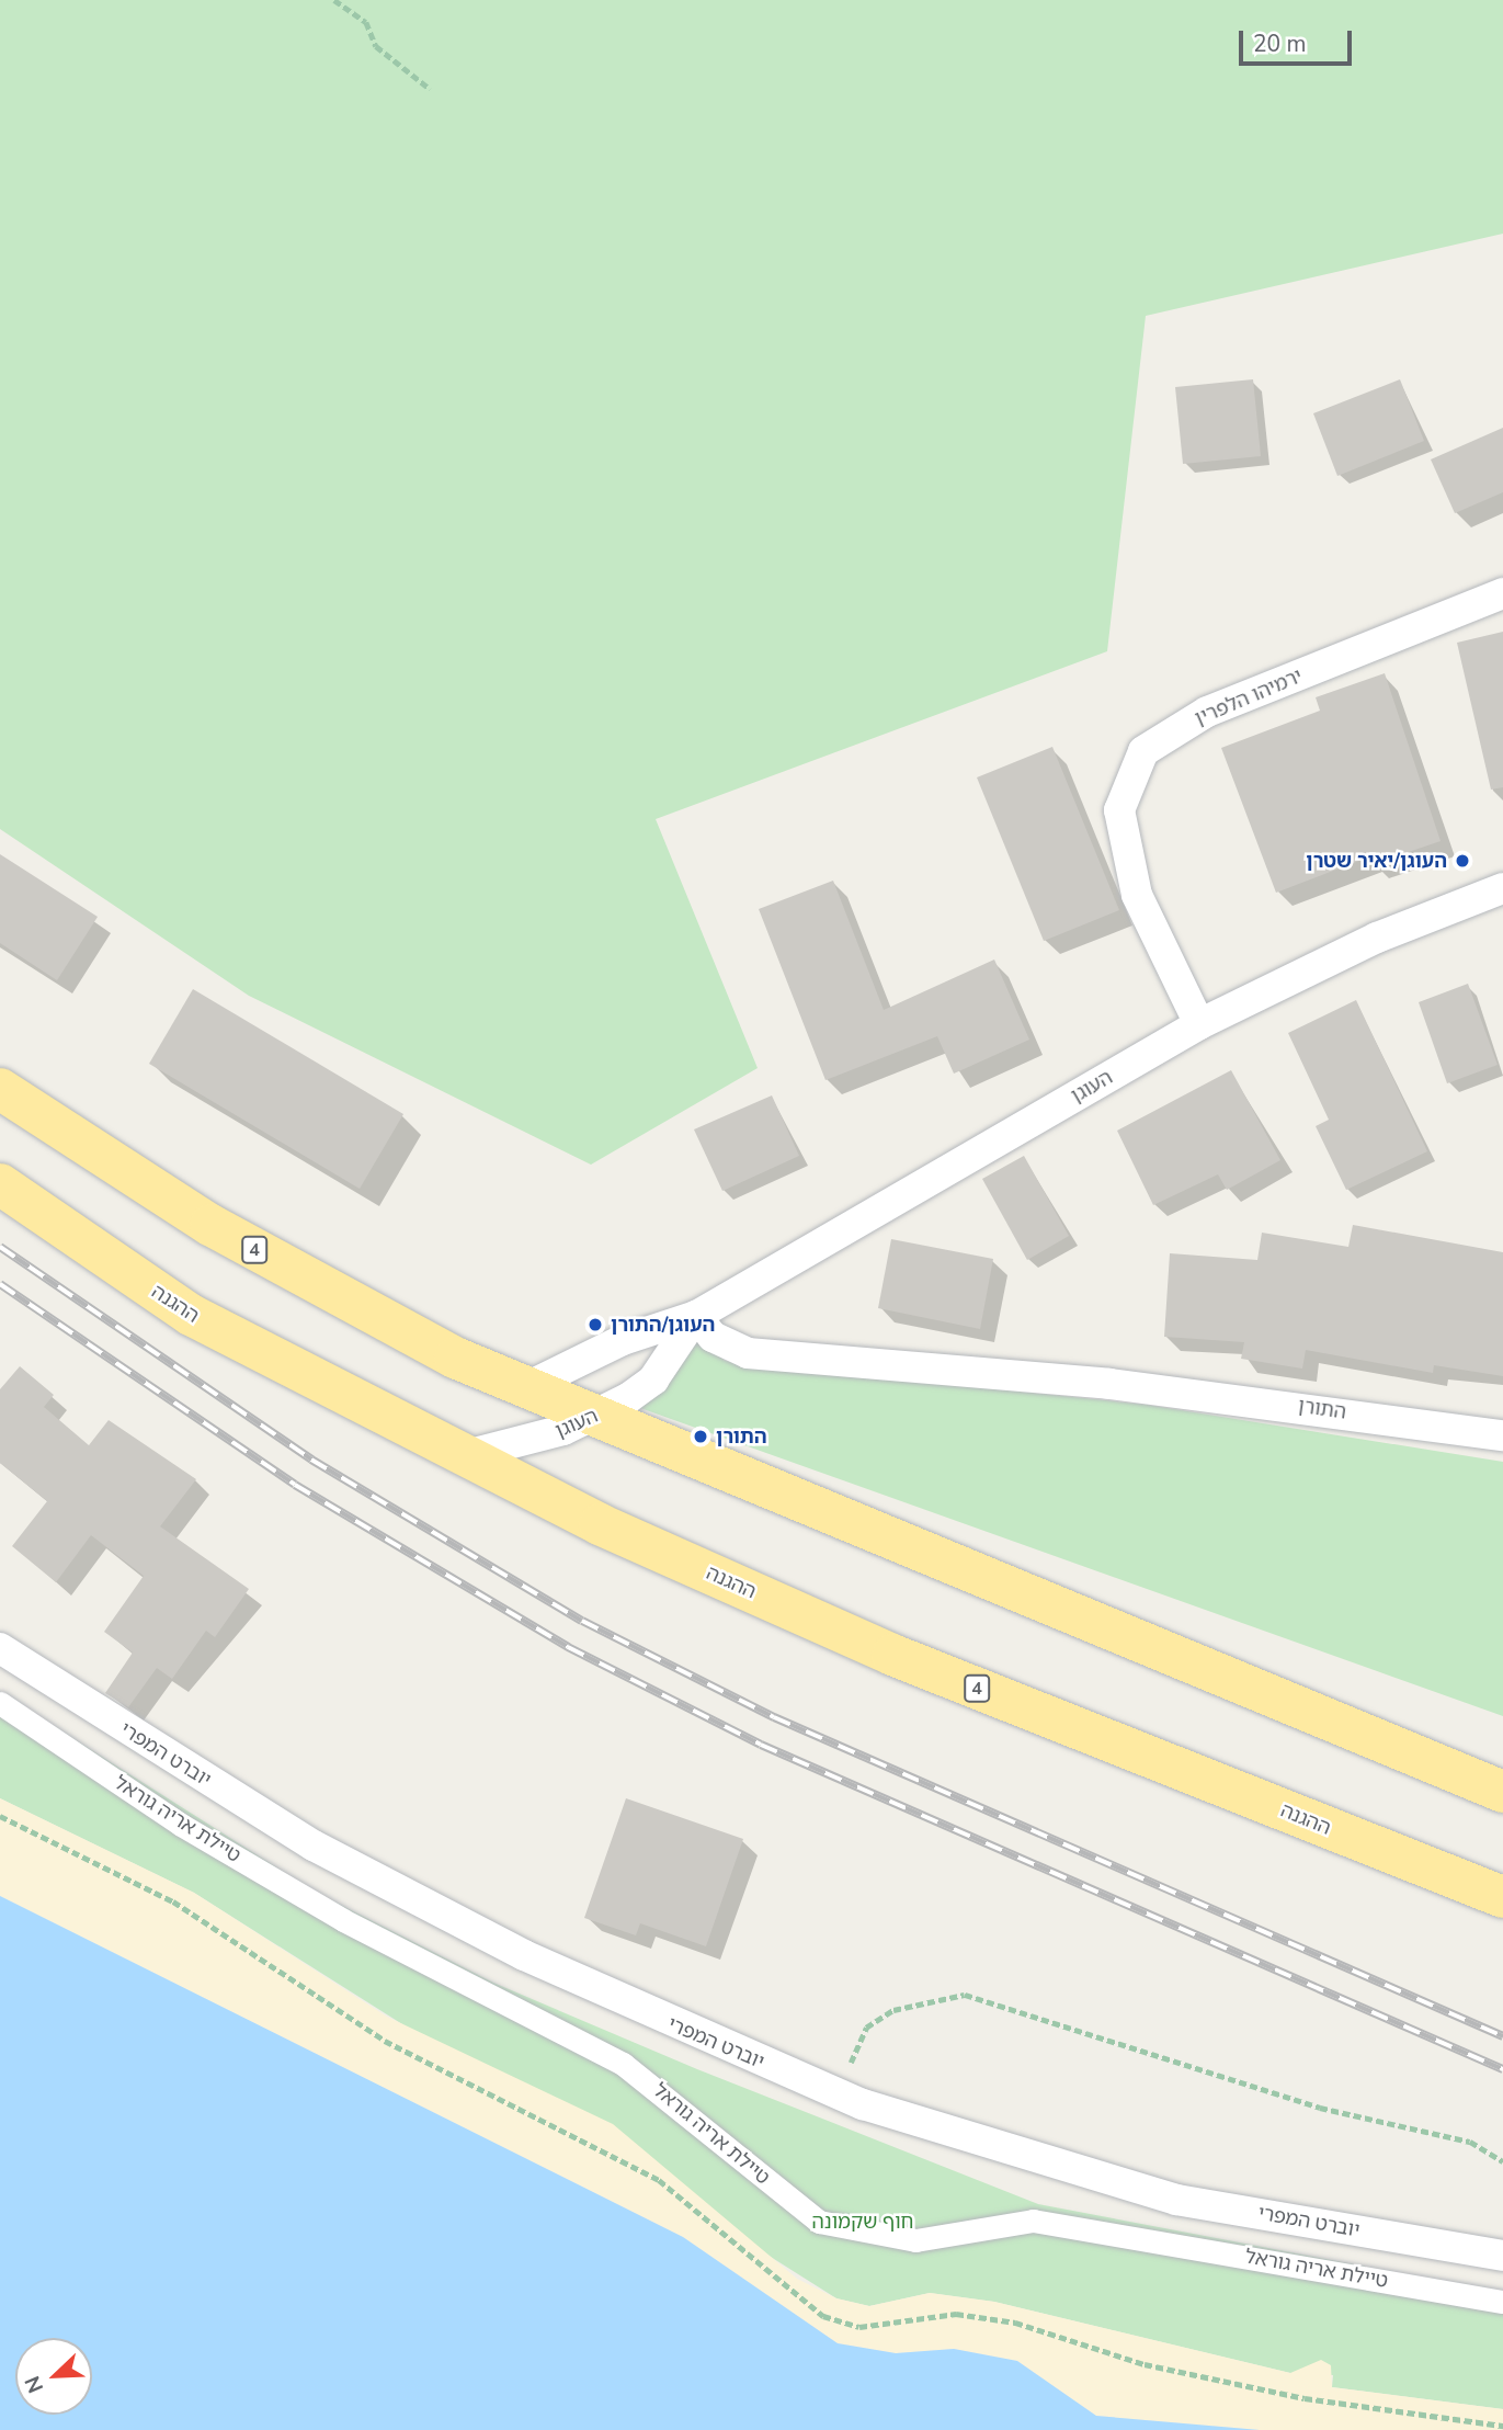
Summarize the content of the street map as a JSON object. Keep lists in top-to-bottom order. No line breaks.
{"streets":{"highway":["4","ההגנה"],"street":["ירמיהו הלפרין","העוגן","התורן","יוברט המפרי","טיילת אריה גוראל"]},"crossings":[["ירמיהו הלפרין","העוגן"],["העוגן","4"],["העוגן","ההגנה"],["העוגן","התורן"]],"parks":["חוף שקמונה"],"places":["העוגן/יאיר שטרן","העוגן/התורן","התורן"],"scale_bar":"20 m","north":"bottom left"}
